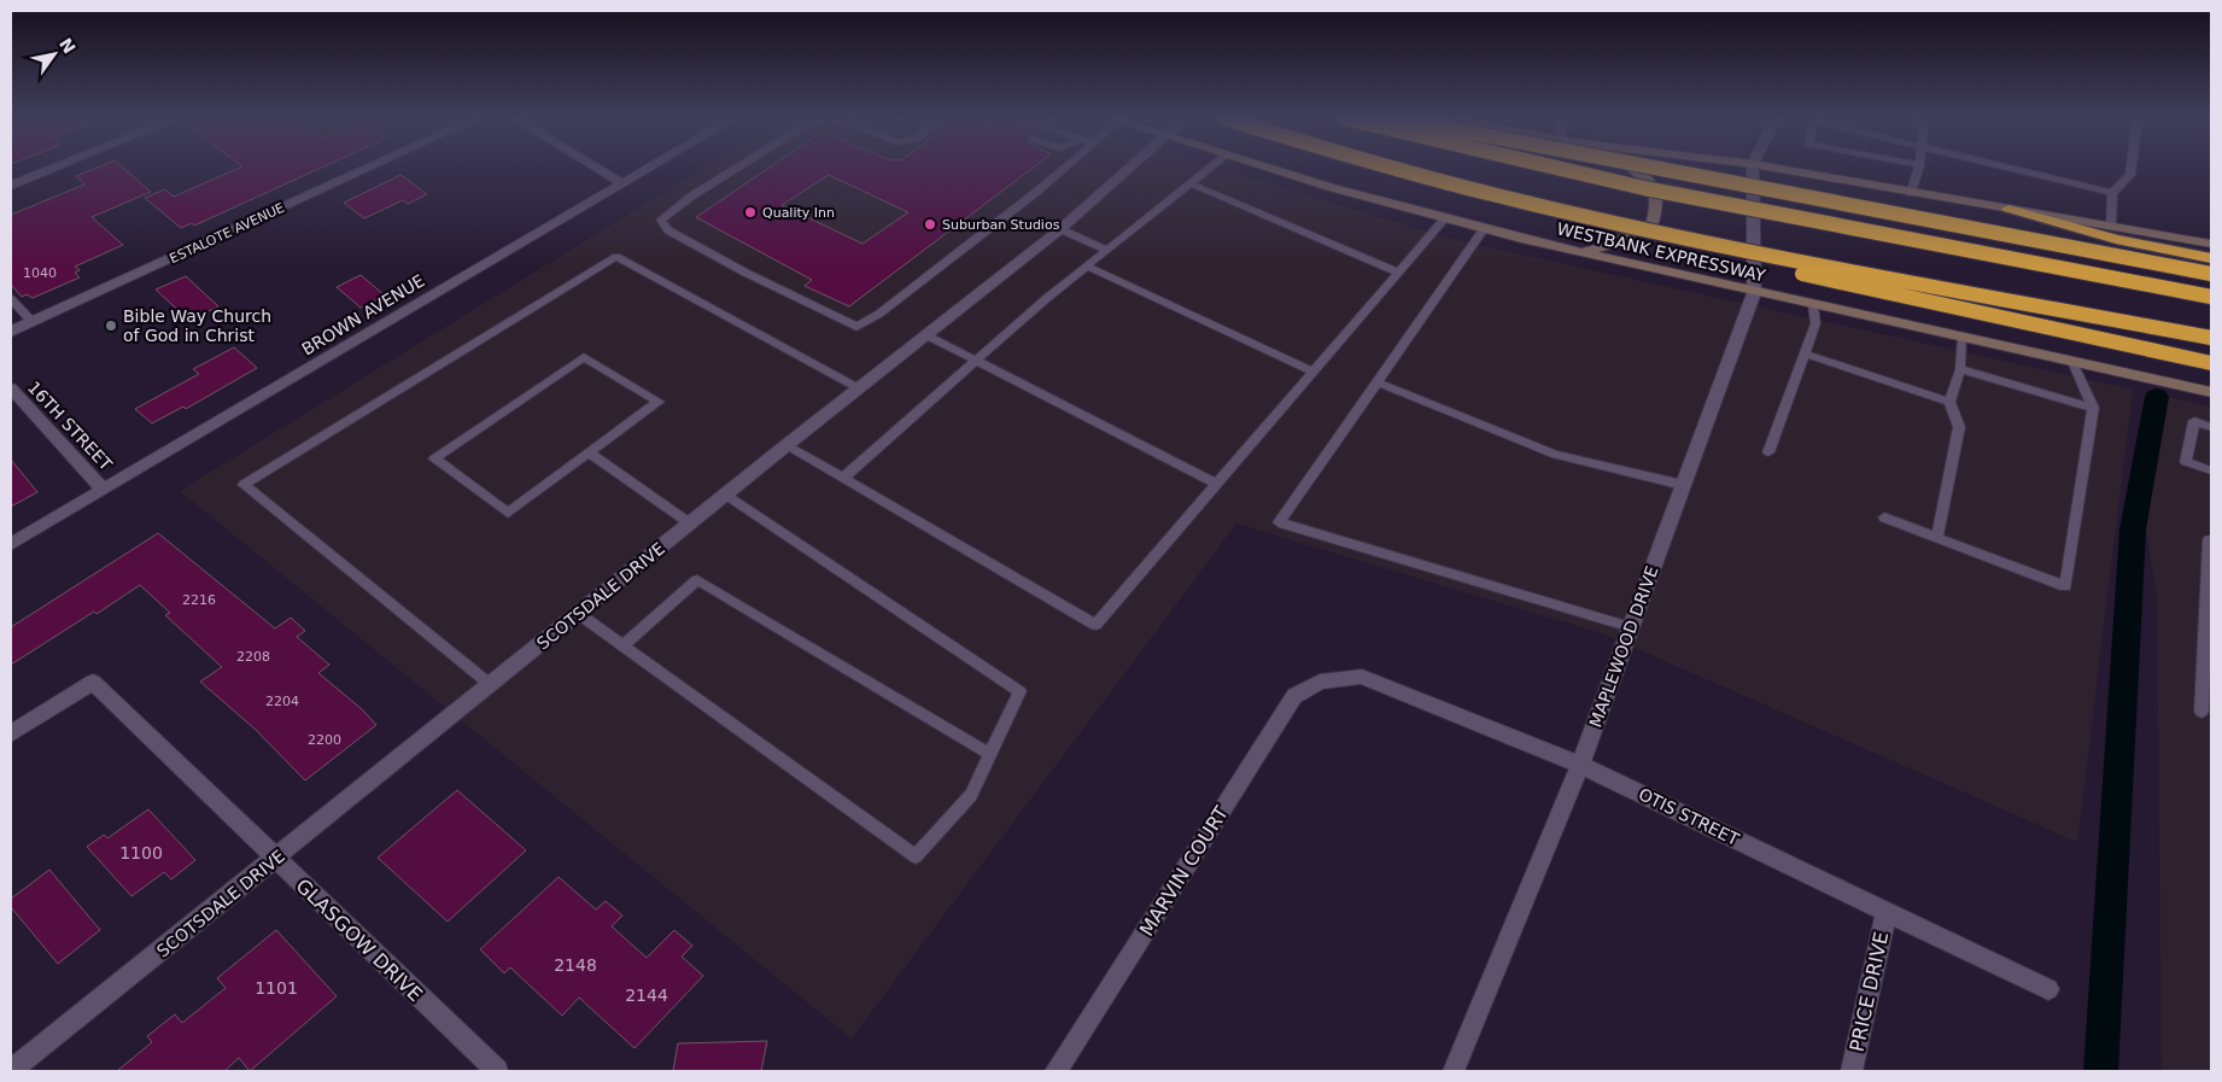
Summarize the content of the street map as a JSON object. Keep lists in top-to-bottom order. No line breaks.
{"streets":{"highway":["WESTBANK EXPRESSWAY"],"street":["ESTALOTE AVENUE","BROWN AVENUE","16TH STREET","SCOTSDALE DRIVE","MAPLEWOOD DRIVE","OTIS STREET","MARVIN COURT","GLASGOW DRIVE","PRICE DRIVE"]},"crossings":[["WESTBANK EXPRESSWAY","MAPLEWOOD DRIVE"],["BROWN AVENUE","16TH STREET"],["SCOTSDALE DRIVE","GLASGOW DRIVE"],["MAPLEWOOD DRIVE","OTIS STREET"],["OTIS STREET","MARVIN COURT"],["OTIS STREET","PRICE DRIVE"]],"places":["Quality Inn","Suburban Studios","Bible Way Church of God in Christ"],"house_numbers":["1040","2216","2208","2204","2200","1100","2148","1101","2144"],"north":"top right"}
